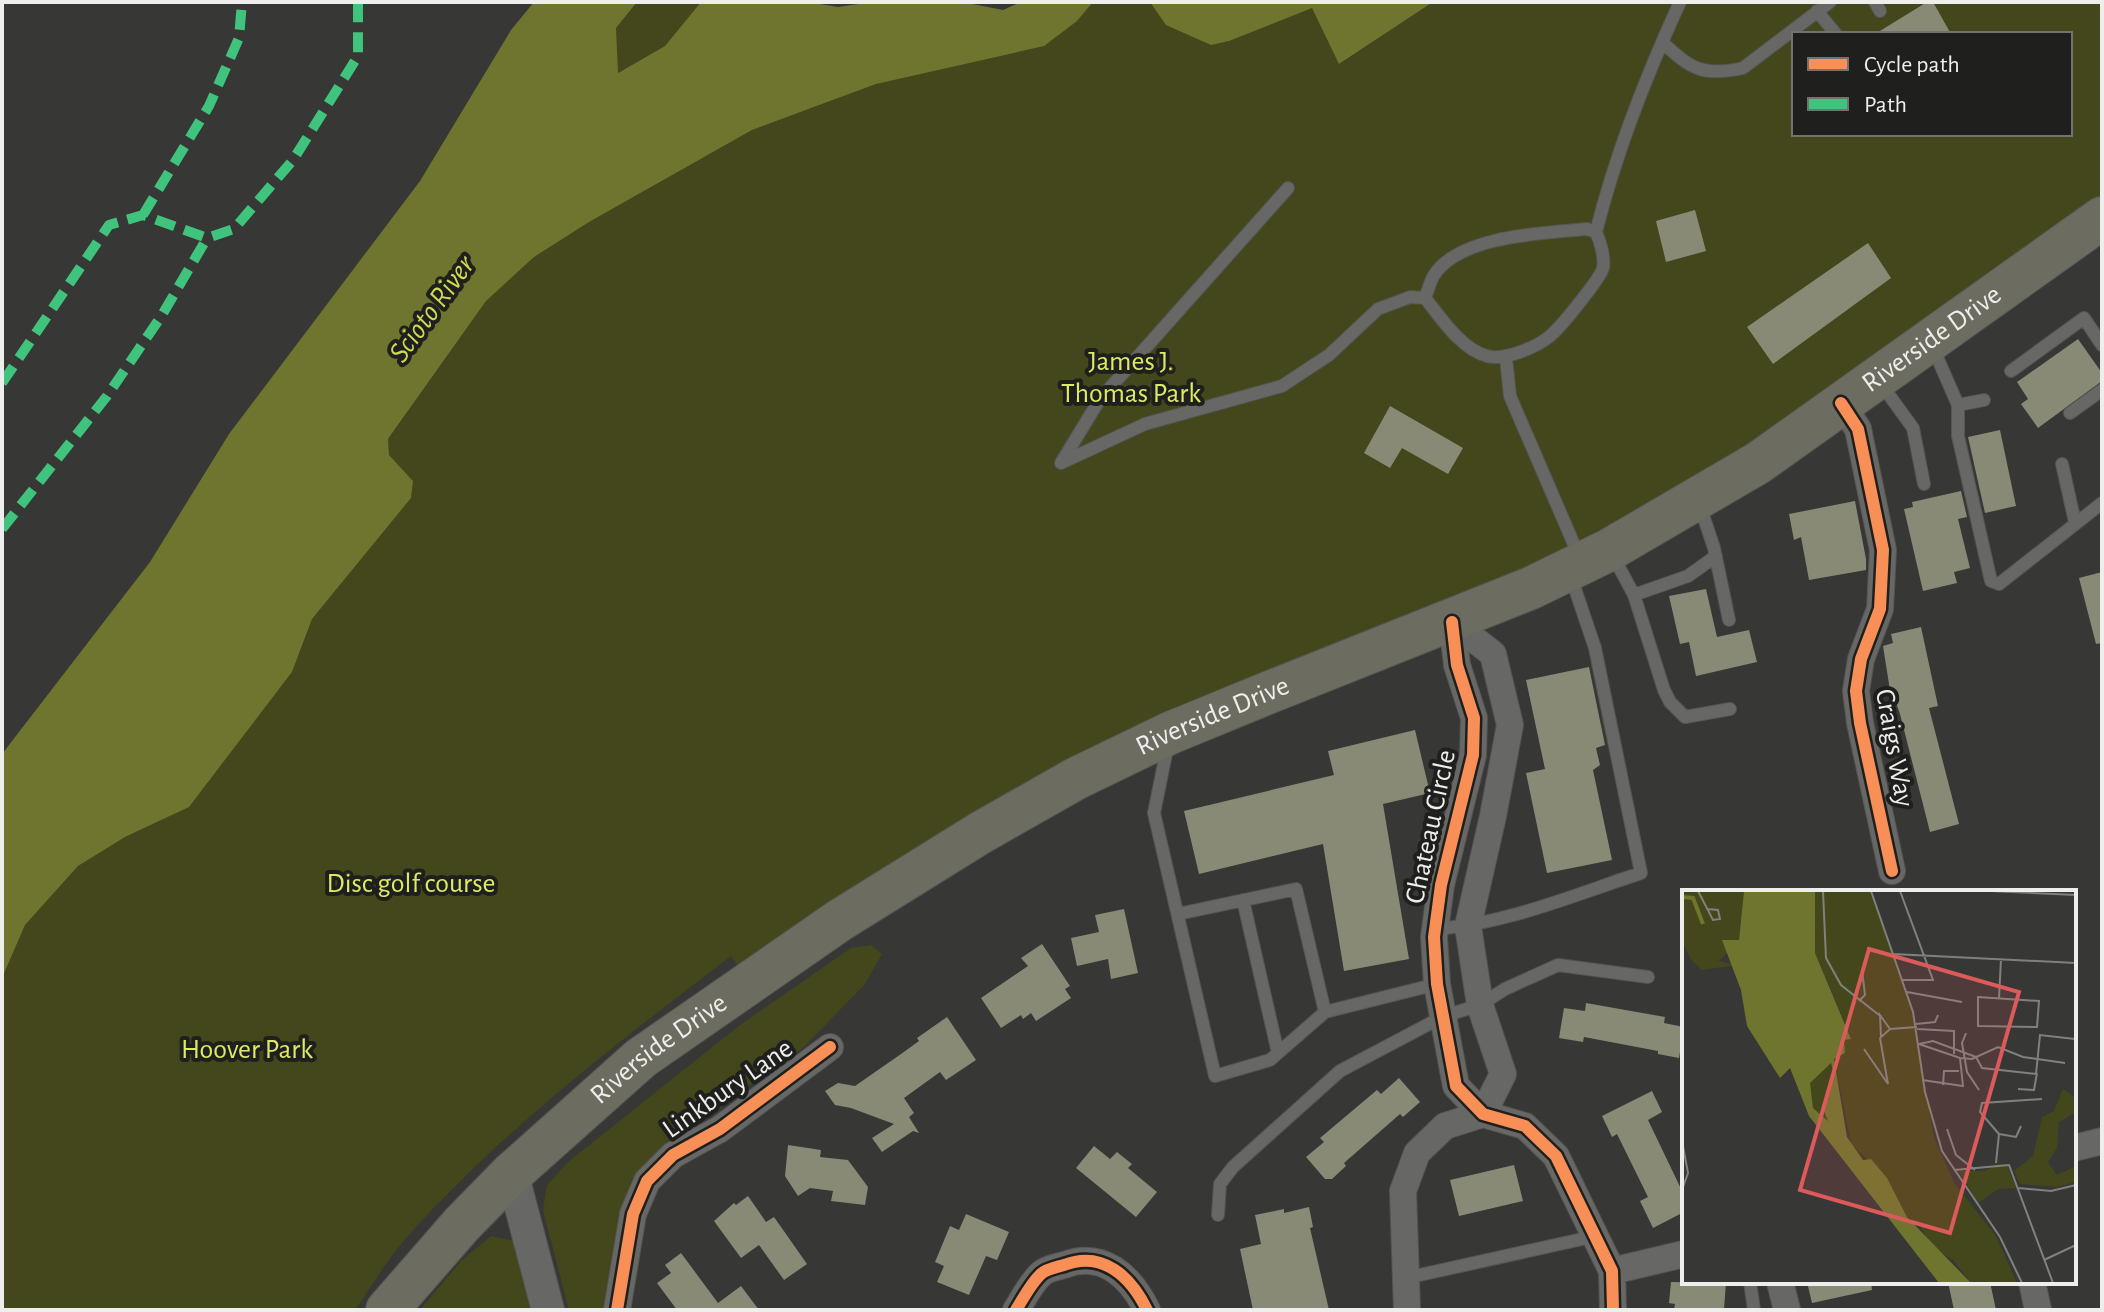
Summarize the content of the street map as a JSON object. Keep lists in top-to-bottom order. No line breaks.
{"streets":{"main road":["Riverside Drive"],"street":["Craigs Way","Chateau Circle","Linkbury Lane"]},"crossings":[["Riverside Drive","Craigs Way"],["Riverside Drive","Chateau Circle"]],"water":["Scioto River"],"parks":["James J. Thomas Park","Disc golf course","Hoover Park"],"legend":["Cycle path","Path"]}
